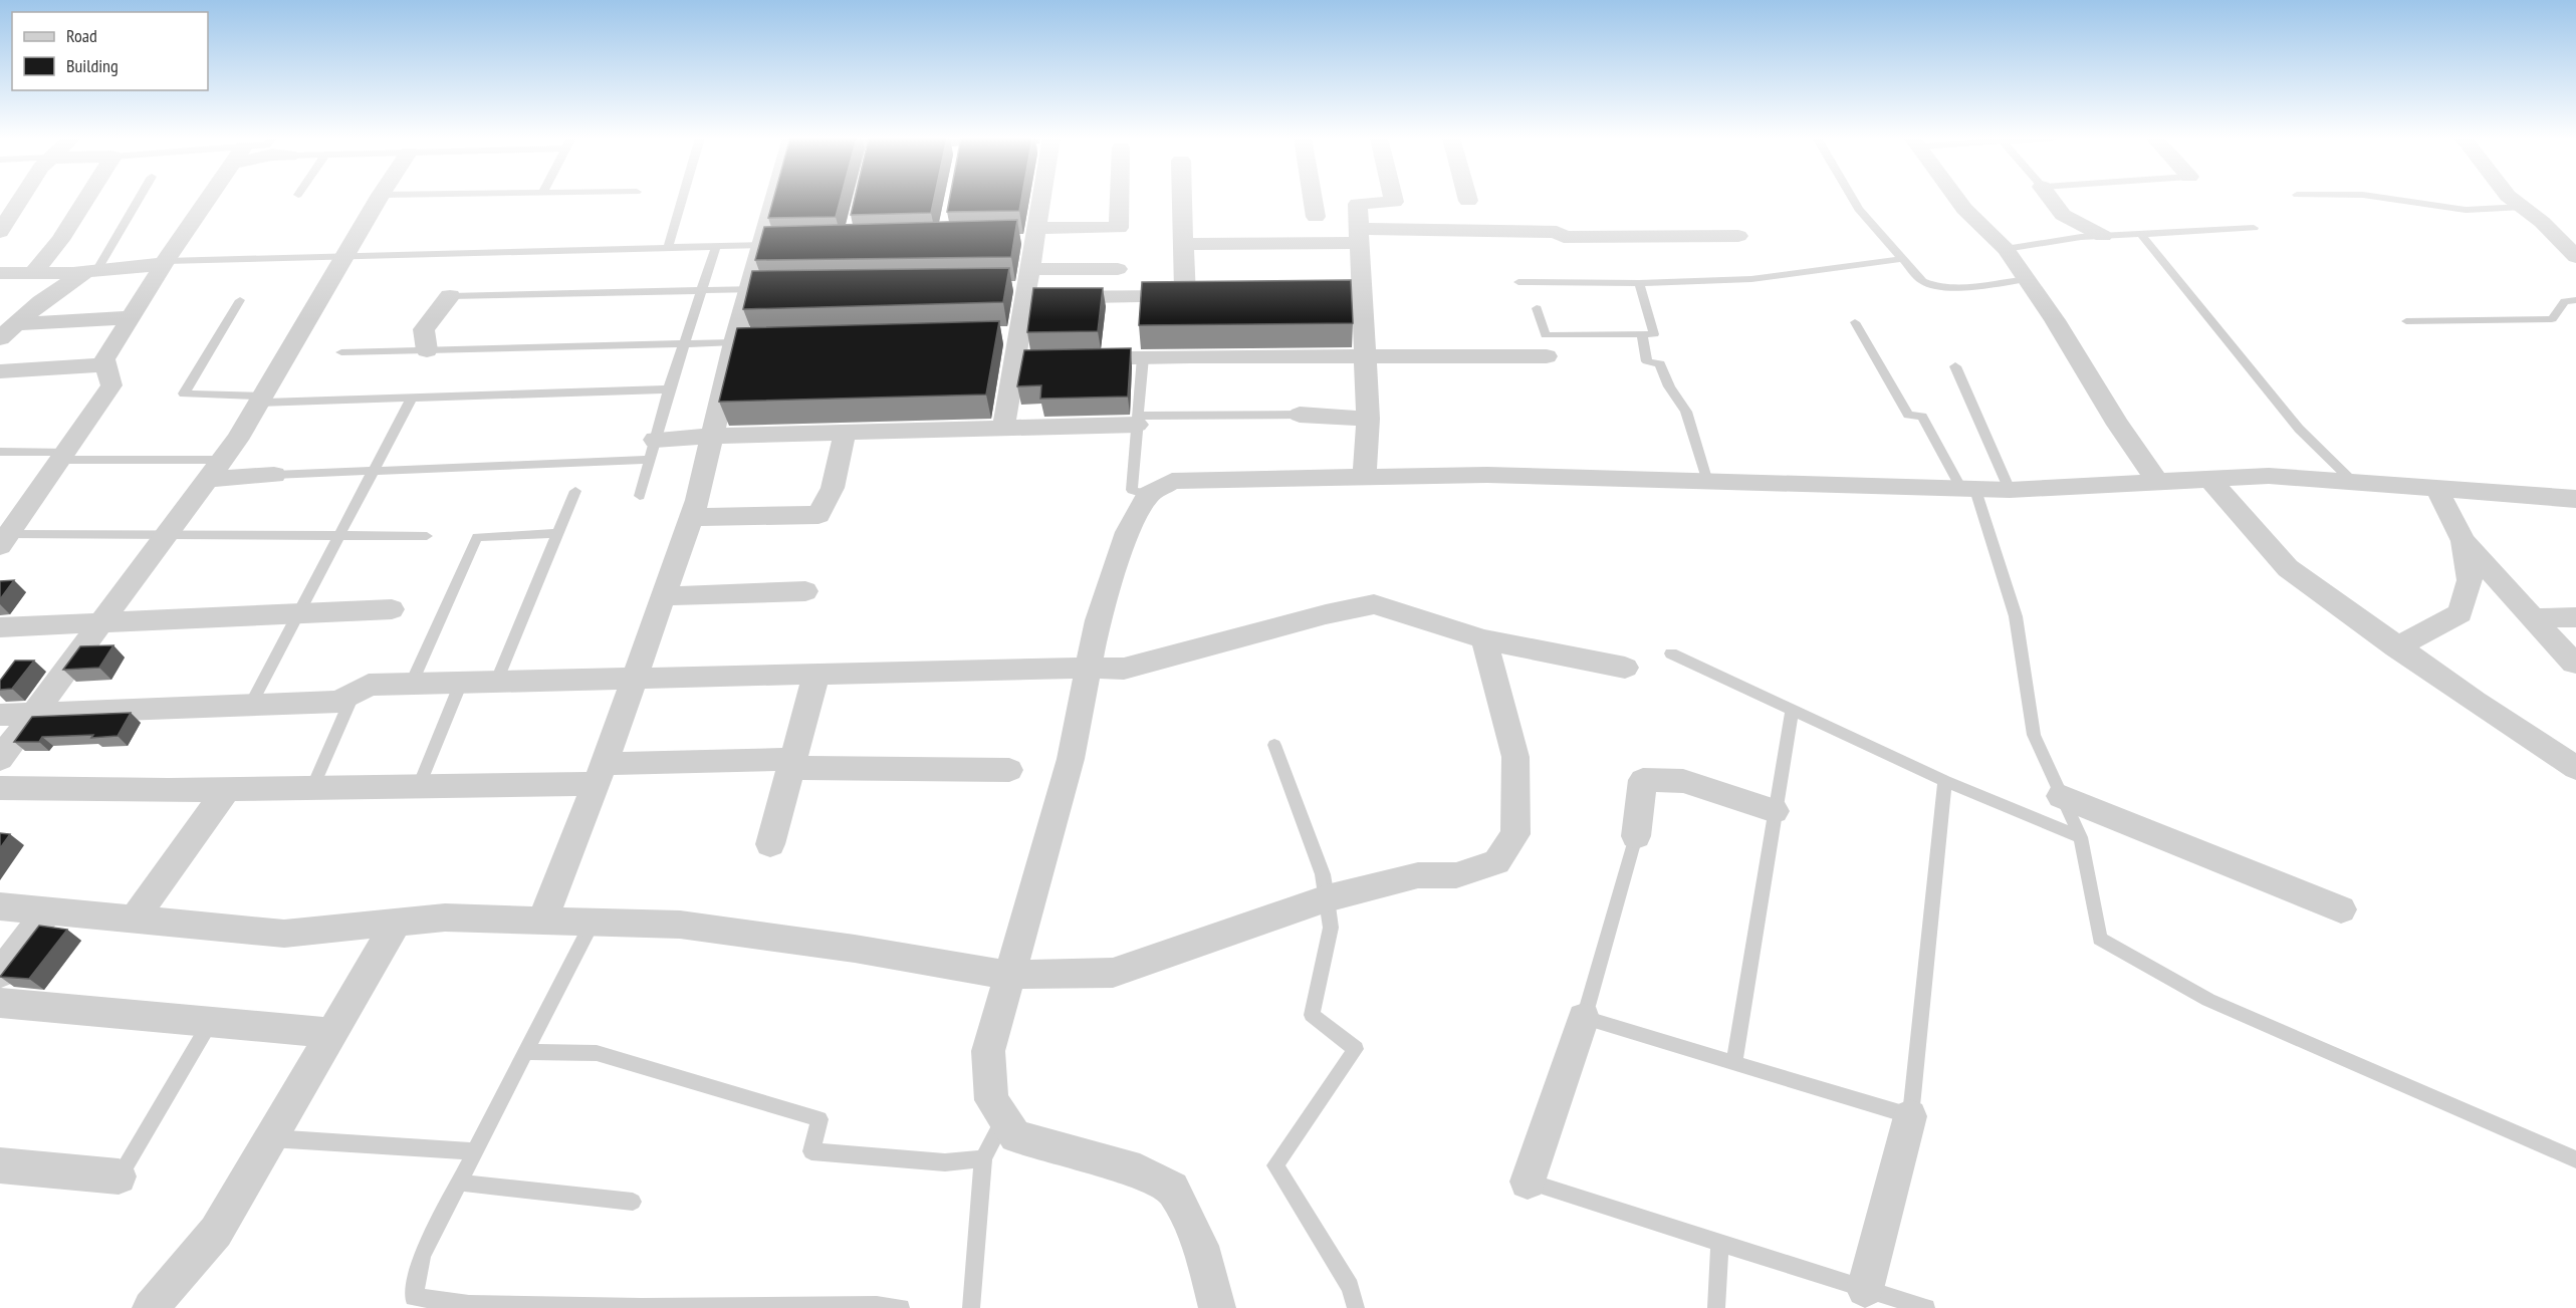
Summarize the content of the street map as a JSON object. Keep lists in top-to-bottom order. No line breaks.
{"legend":["Road","Building"]}
